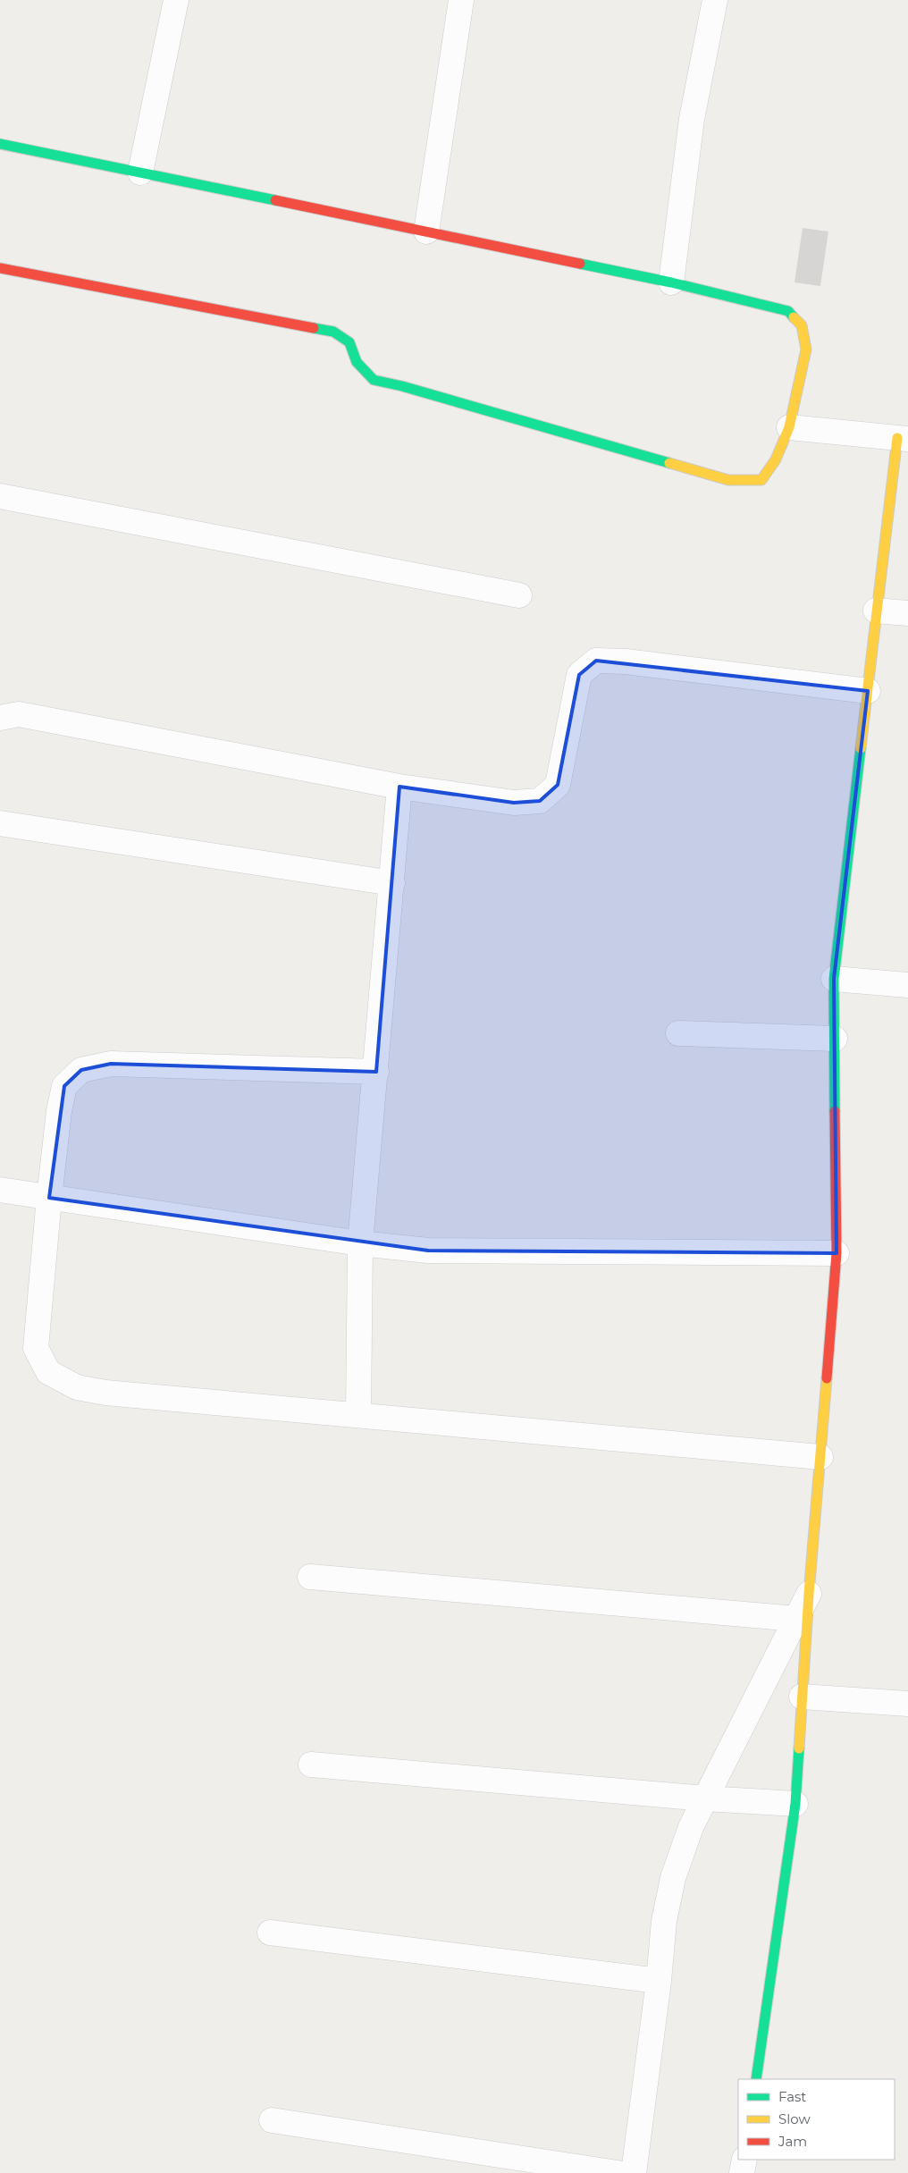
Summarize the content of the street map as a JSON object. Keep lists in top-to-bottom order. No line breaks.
{"legend":["Fast","Slow","Jam"]}
